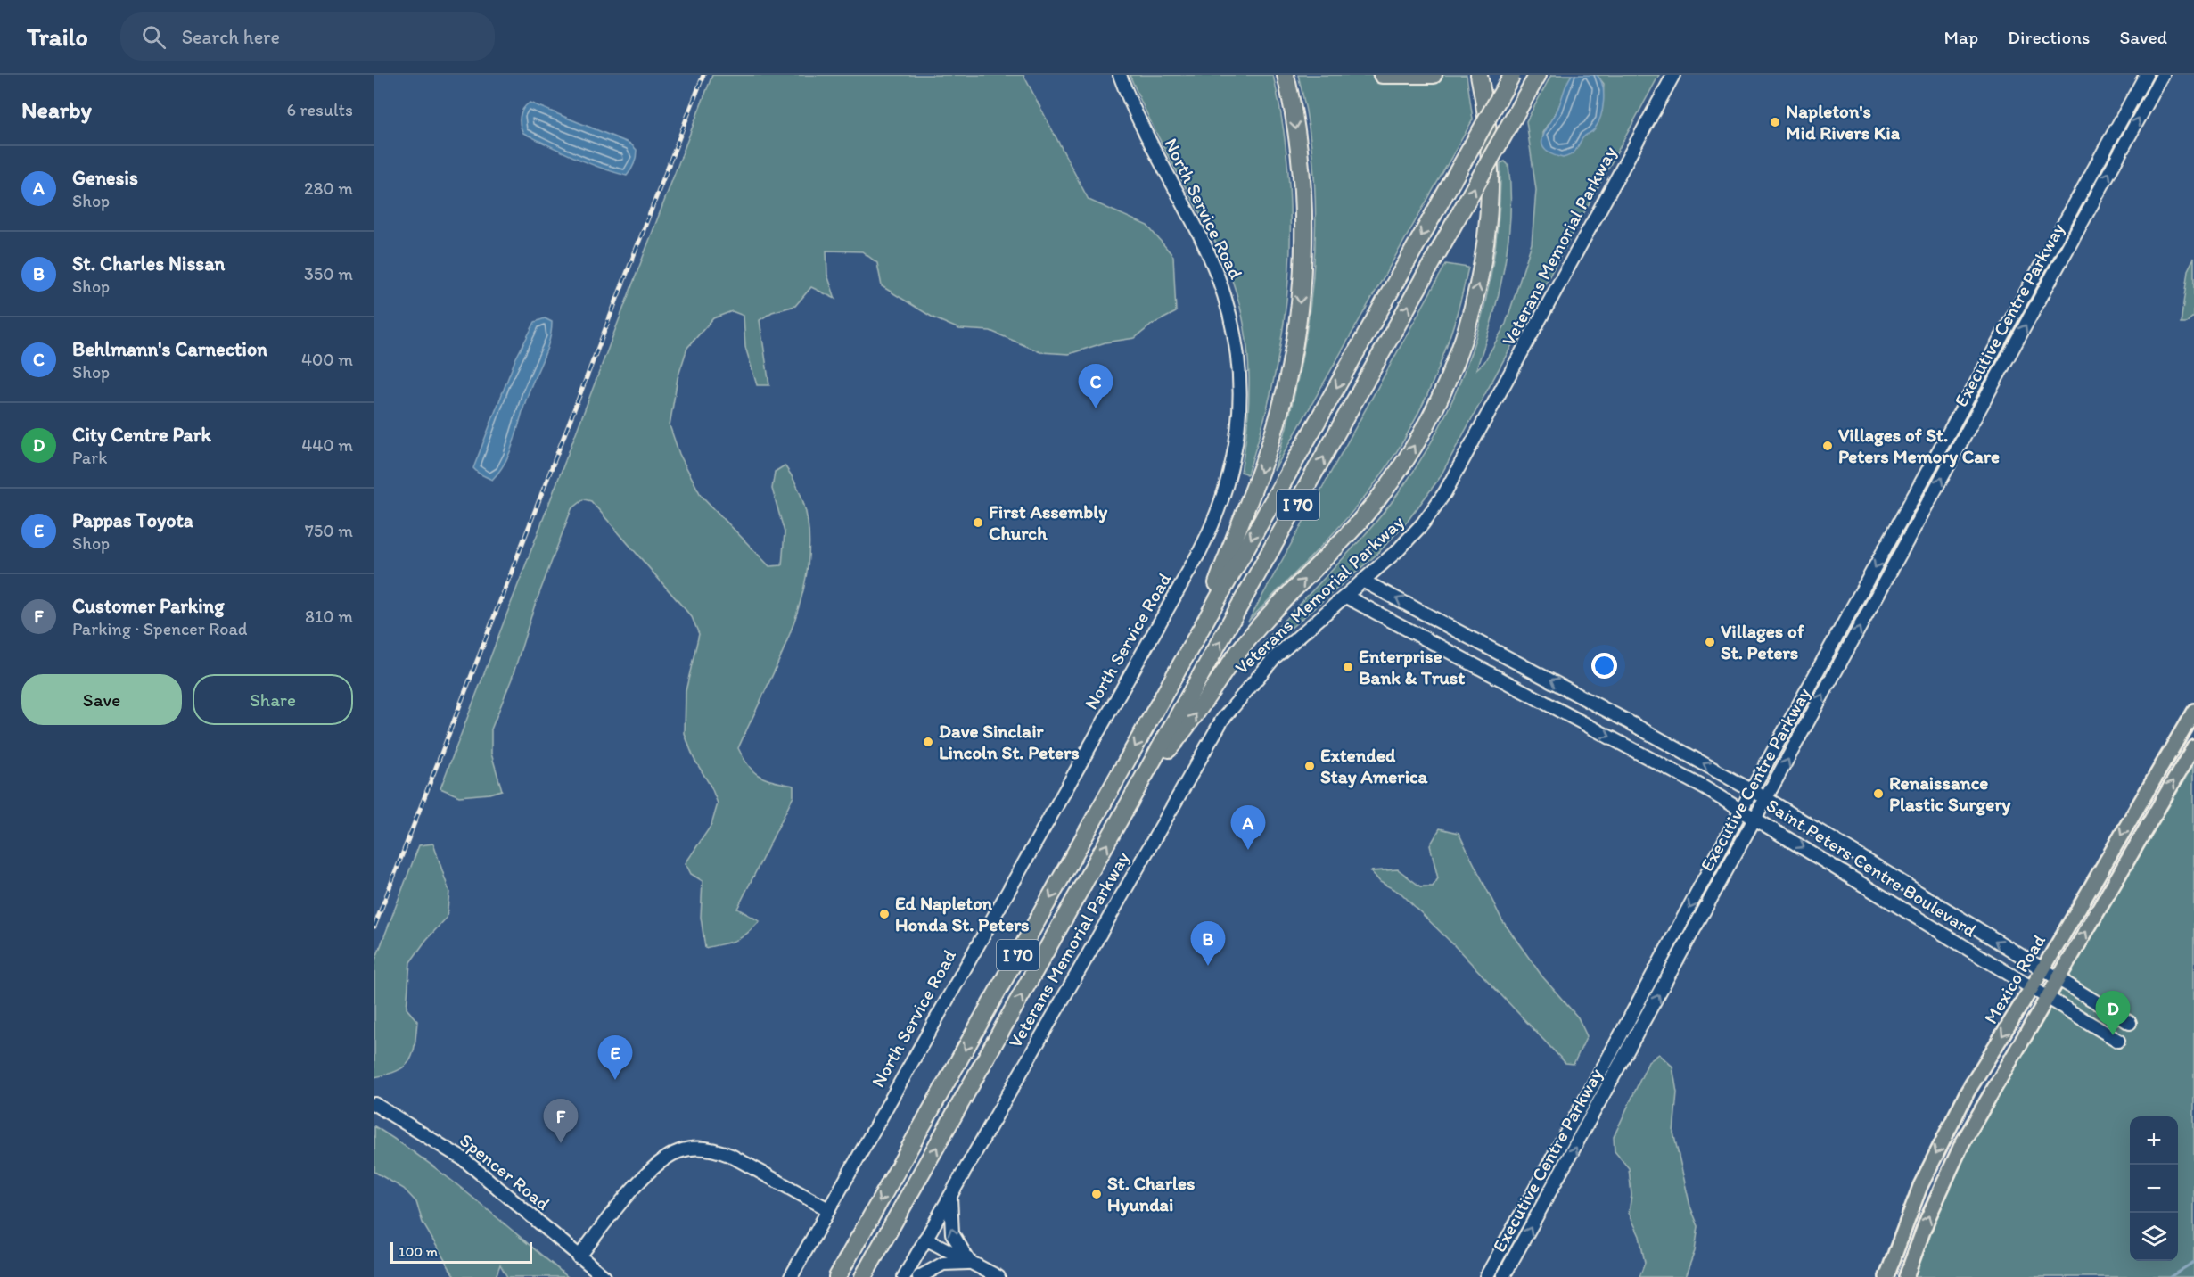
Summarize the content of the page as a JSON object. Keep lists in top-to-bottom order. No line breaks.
{"streets":{"highway":["I 70"],"main road":["Mexico Road"],"street":["North Service Road","Veterans Memorial Parkway","Executive Centre Parkway","Saint Peters Centre Boulevard","Spencer Road"]},"crossings":[["Veterans Memorial Parkway","Saint Peters Centre Boulevard"],["Executive Centre Parkway","Saint Peters Centre Boulevard"],["Saint Peters Centre Boulevard","Mexico Road"]],"places":["Napleton's Mid Rivers Kia","Villages of St. Peters Memory Care","First Assembly Church","Villages of St. Peters","Enterprise Bank & Trust","Dave Sinclair Lincoln St. Peters","Extended Stay America","Renaissance Plastic Surgery","Ed Napleton Honda St. Peters","St. Charles Hyundai"],"scale_bar":"100 m","page":{"header":"Trailo","search":"Search here","nav":["Map","Directions","Saved"],"heading":["Nearby","6 results"],"list":[{"mark":"A","name":"Genesis","note":"Shop","value":"280 m"},{"mark":"B","name":"St. Charles Nissan","note":"Shop","value":"350 m"},{"mark":"C","name":"Behlmann's Carnection","note":"Shop","value":"400 m"},{"mark":"D","name":"City Centre Park","note":"Park","value":"440 m"},{"mark":"E","name":"Pappas Toyota","note":"Shop","value":"750 m"},{"mark":"F","name":"Customer Parking","note":"Parking · Spencer Road","value":"810 m"}],"pins":["C","A","B","D","E","F"],"buttons":["Save","Share"],"map_buttons":["+","−"],"scale":"100 m"}}
